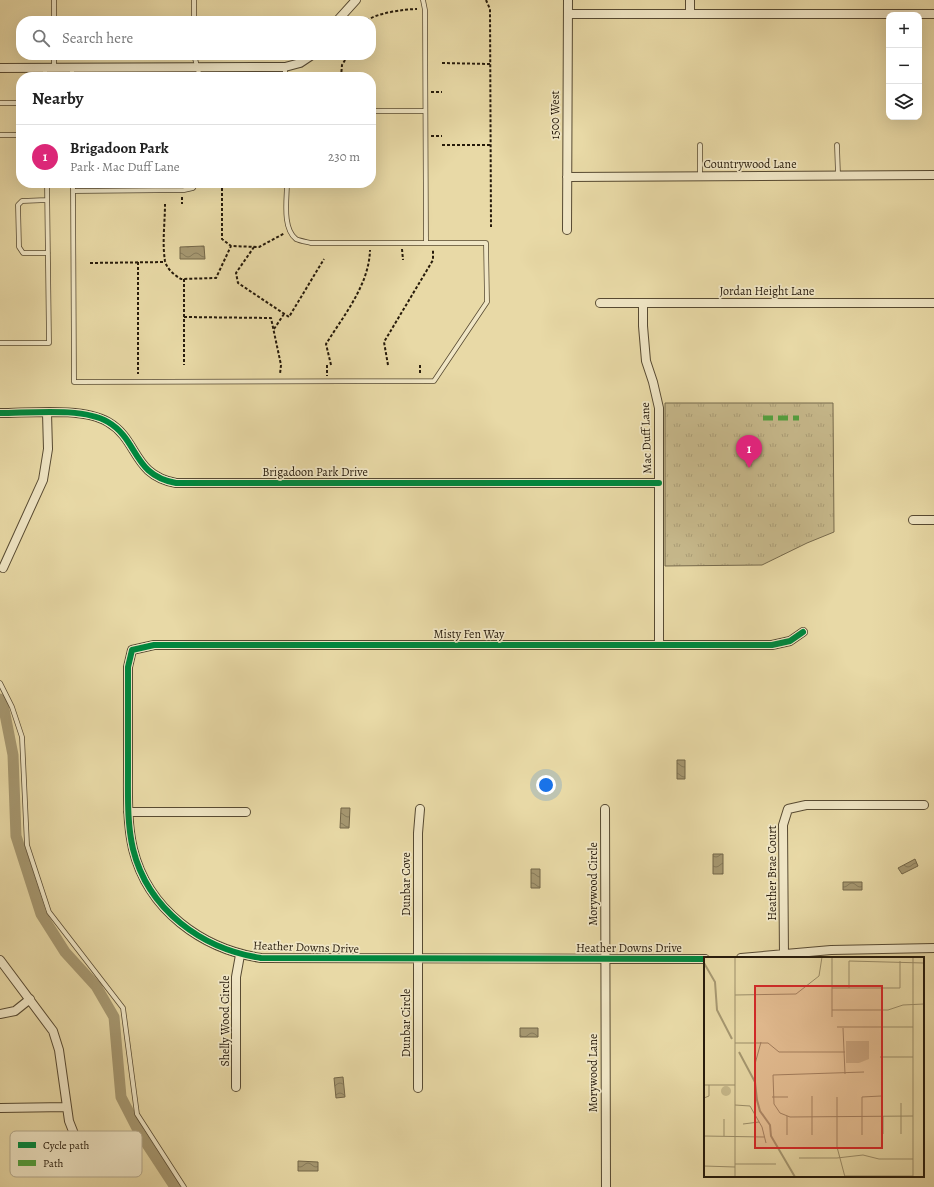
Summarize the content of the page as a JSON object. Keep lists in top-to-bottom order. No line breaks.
{"streets":{"street":["1500 West","Countrywood Lane","Jordan Height Lane","Mac Duff Lane","Brigadoon Park Drive","Misty Fen Way","Heather Brae Court","Dunbar Cove","Morywood Circle","Heather Downs Drive","Shelly Wood Circle","Dunbar Circle","Morywood Lane"]},"crossings":[["1500 West","Countrywood Lane"],["Jordan Height Lane","Mac Duff Lane"],["Mac Duff Lane","Brigadoon Park Drive"],["Mac Duff Lane","Misty Fen Way"],["Misty Fen Way","Heather Downs Drive"],["Dunbar Cove","Heather Downs Drive"],["Dunbar Cove","Dunbar Circle"],["Morywood Circle","Heather Downs Drive"],["Morywood Circle","Morywood Lane"],["Heather Downs Drive","Shelly Wood Circle"],["Heather Downs Drive","Dunbar Circle"],["Heather Downs Drive","Morywood Lane"]],"legend":["Cycle path","Path"],"page":{"map_buttons":["+","−"],"search":"Search here","heading":"Nearby","list":[{"mark":"1","name":"Brigadoon Park","note":"Park · Mac Duff Lane","value":"230 m"}],"pins":"1"}}
